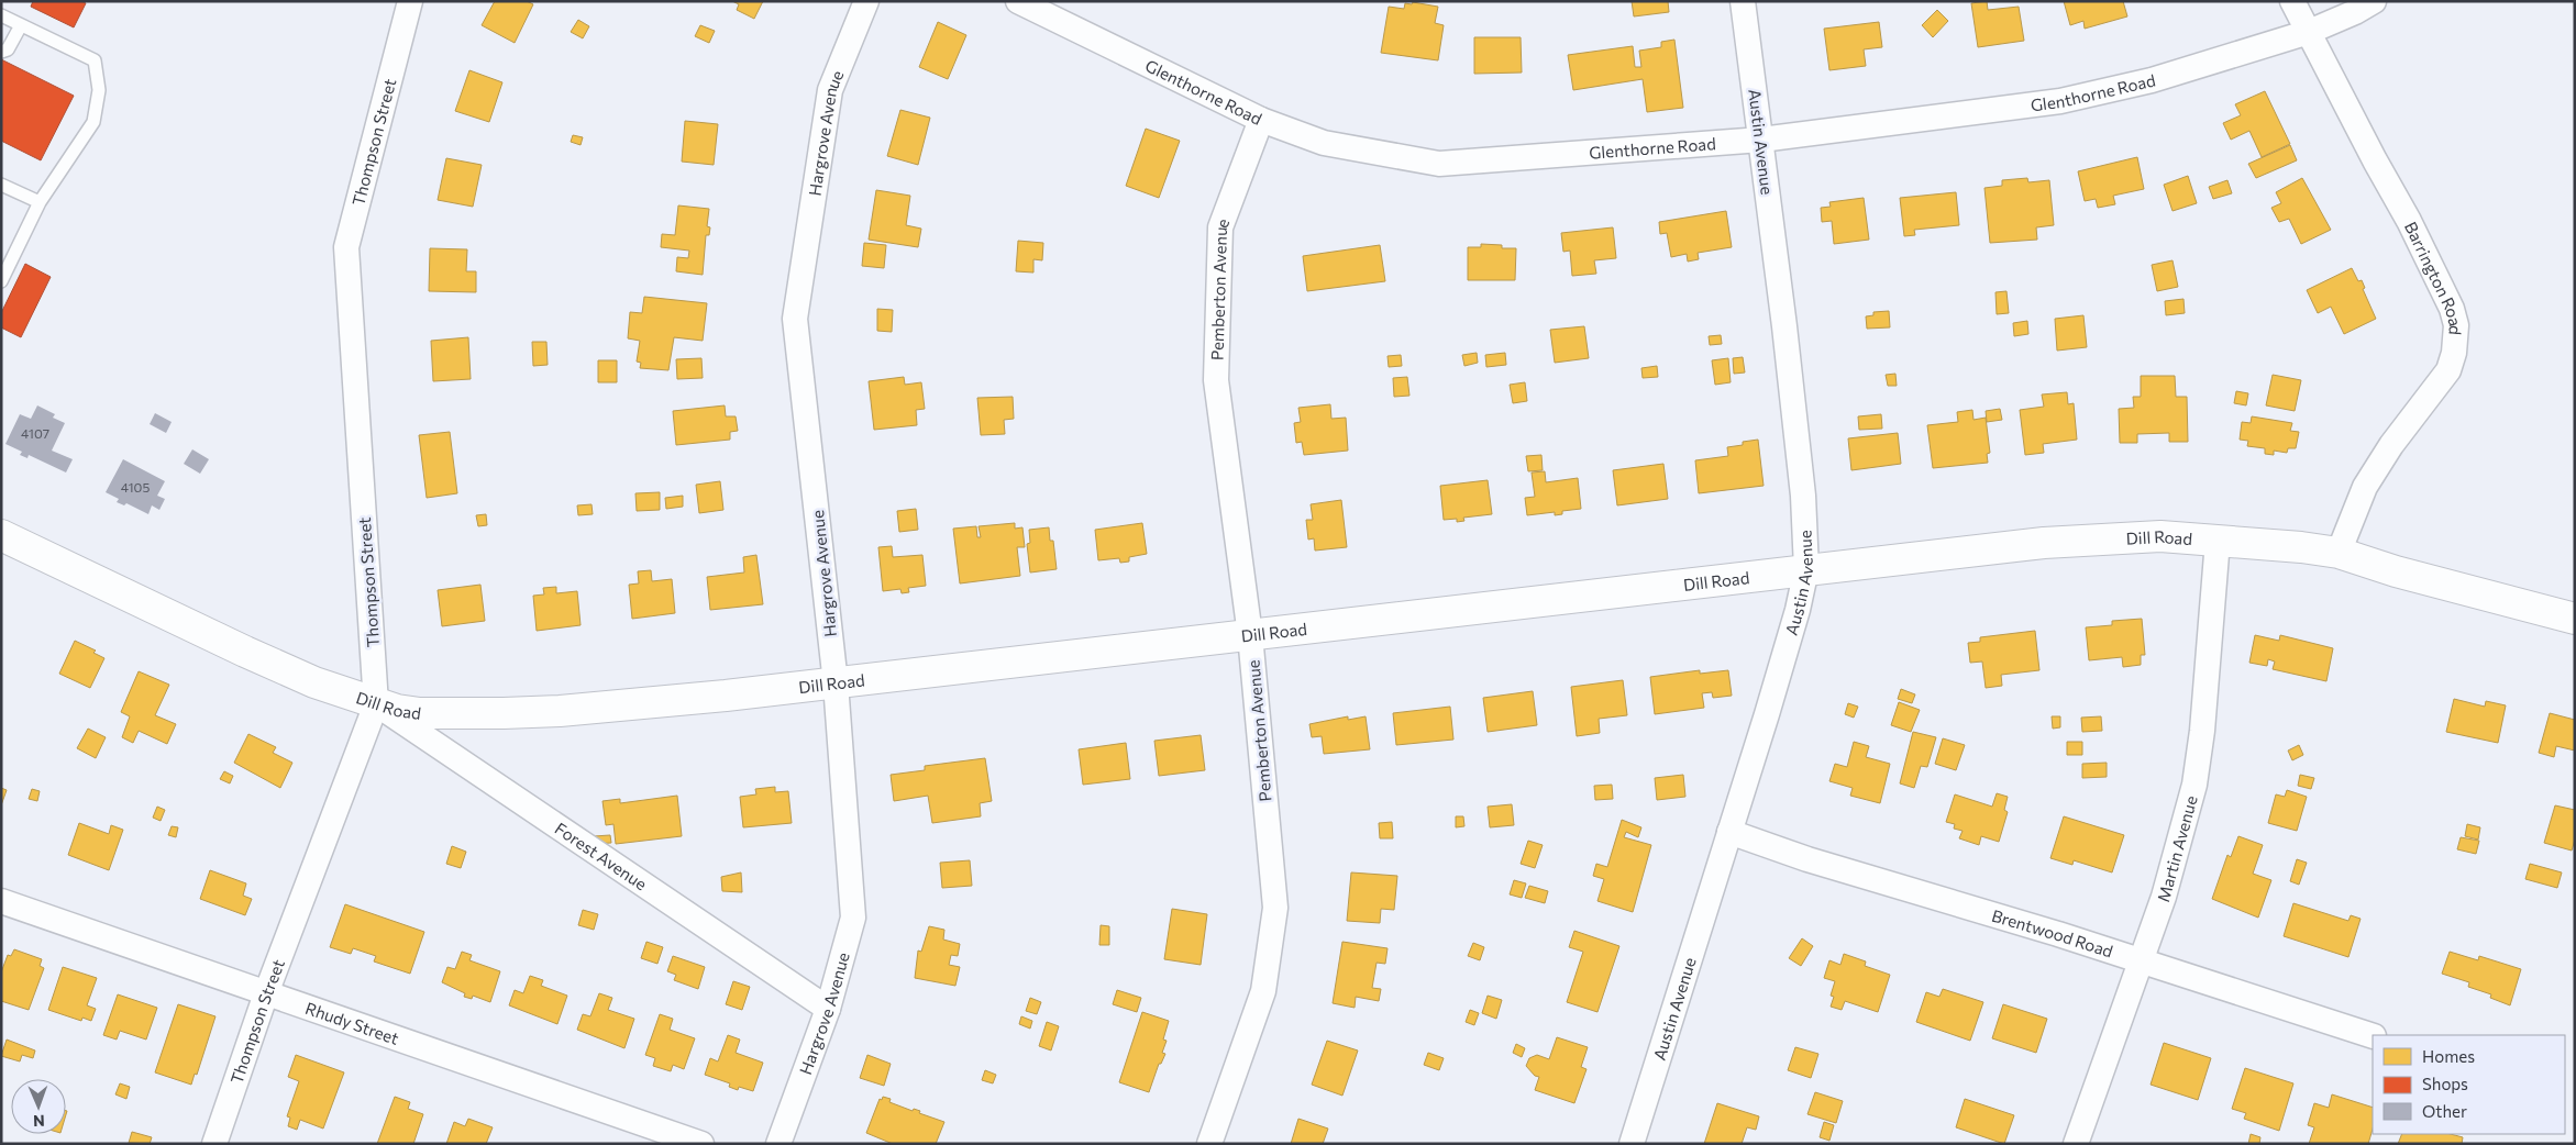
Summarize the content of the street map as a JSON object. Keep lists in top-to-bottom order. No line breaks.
{"streets":{"street":["Glenthorne Road","Hargrove Avenue","Thompson Street","Austin Avenue","Barrington Road","Pemberton Avenue","Dill Road","Martin Avenue","Forest Avenue","Brentwood Road","Rhudy Street"]},"crossings":[["Glenthorne Road","Austin Avenue"],["Glenthorne Road","Barrington Road"],["Glenthorne Road","Pemberton Avenue"],["Hargrove Avenue","Dill Road"],["Hargrove Avenue","Forest Avenue"],["Thompson Street","Dill Road"],["Thompson Street","Forest Avenue"],["Thompson Street","Rhudy Street"],["Austin Avenue","Dill Road"],["Austin Avenue","Brentwood Road"],["Barrington Road","Dill Road"],["Pemberton Avenue","Dill Road"],["Dill Road","Martin Avenue"],["Dill Road","Forest Avenue"],["Martin Avenue","Brentwood Road"]],"house_numbers":["4107","4105"],"legend":["Homes","Shops","Other"],"north":"bottom"}
